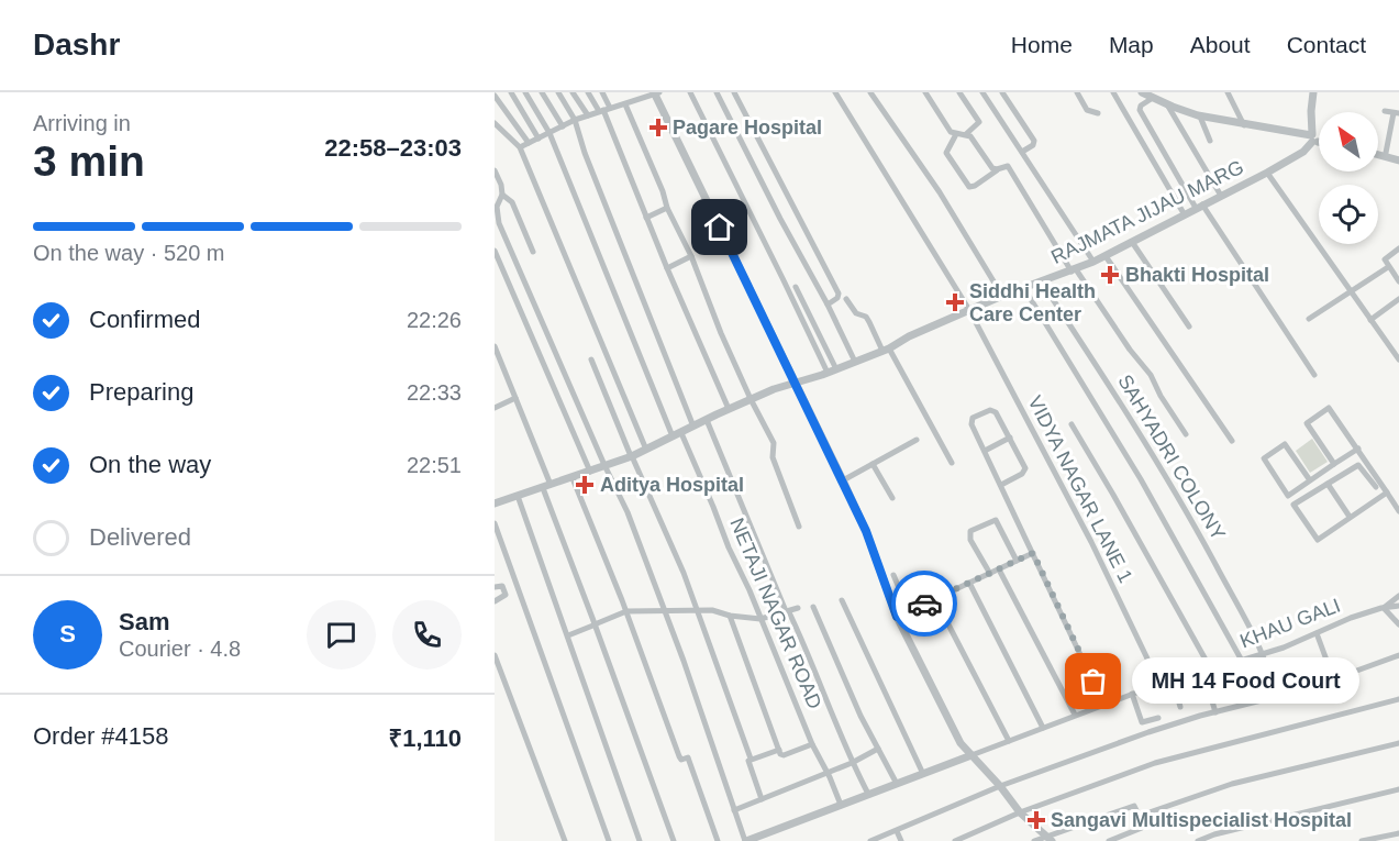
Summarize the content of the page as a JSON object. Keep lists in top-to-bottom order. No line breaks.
{"streets":{"street":["RAJMATA JIJAU MARG","SAHYADRI COLONY","VIDYA NAGAR LANE 1","NETAJI NAGAR ROAD","KHAU GALI"]},"crossings":[["RAJMATA JIJAU MARG","SAHYADRI COLONY"],["RAJMATA JIJAU MARG","VIDYA NAGAR LANE 1"],["SAHYADRI COLONY","KHAU GALI"],["VIDYA NAGAR LANE 1","KHAU GALI"]],"places":{"health":["Pagare Hospital","Bhakti Hospital","Siddhi Health Care Center","Aditya Hospital","Sangavi Multispecialist Hospital"],"other":["MH 14 Food Court"]},"north":"top left","page":{"header":"Dashr","nav":["Home","Map","About","Contact"],"heading":["3 min","Arriving in","22:58–23:03"],"panel":["Sam","Courier · 4.8","Order #4158","₹1,110"],"bar":"On the way · 520 m","list":[["Confirmed","22:26"],["Preparing","22:33"],["On the way","22:51"],"Delivered"],"round":"S","bubble":"MH 14 Food Court"}}
